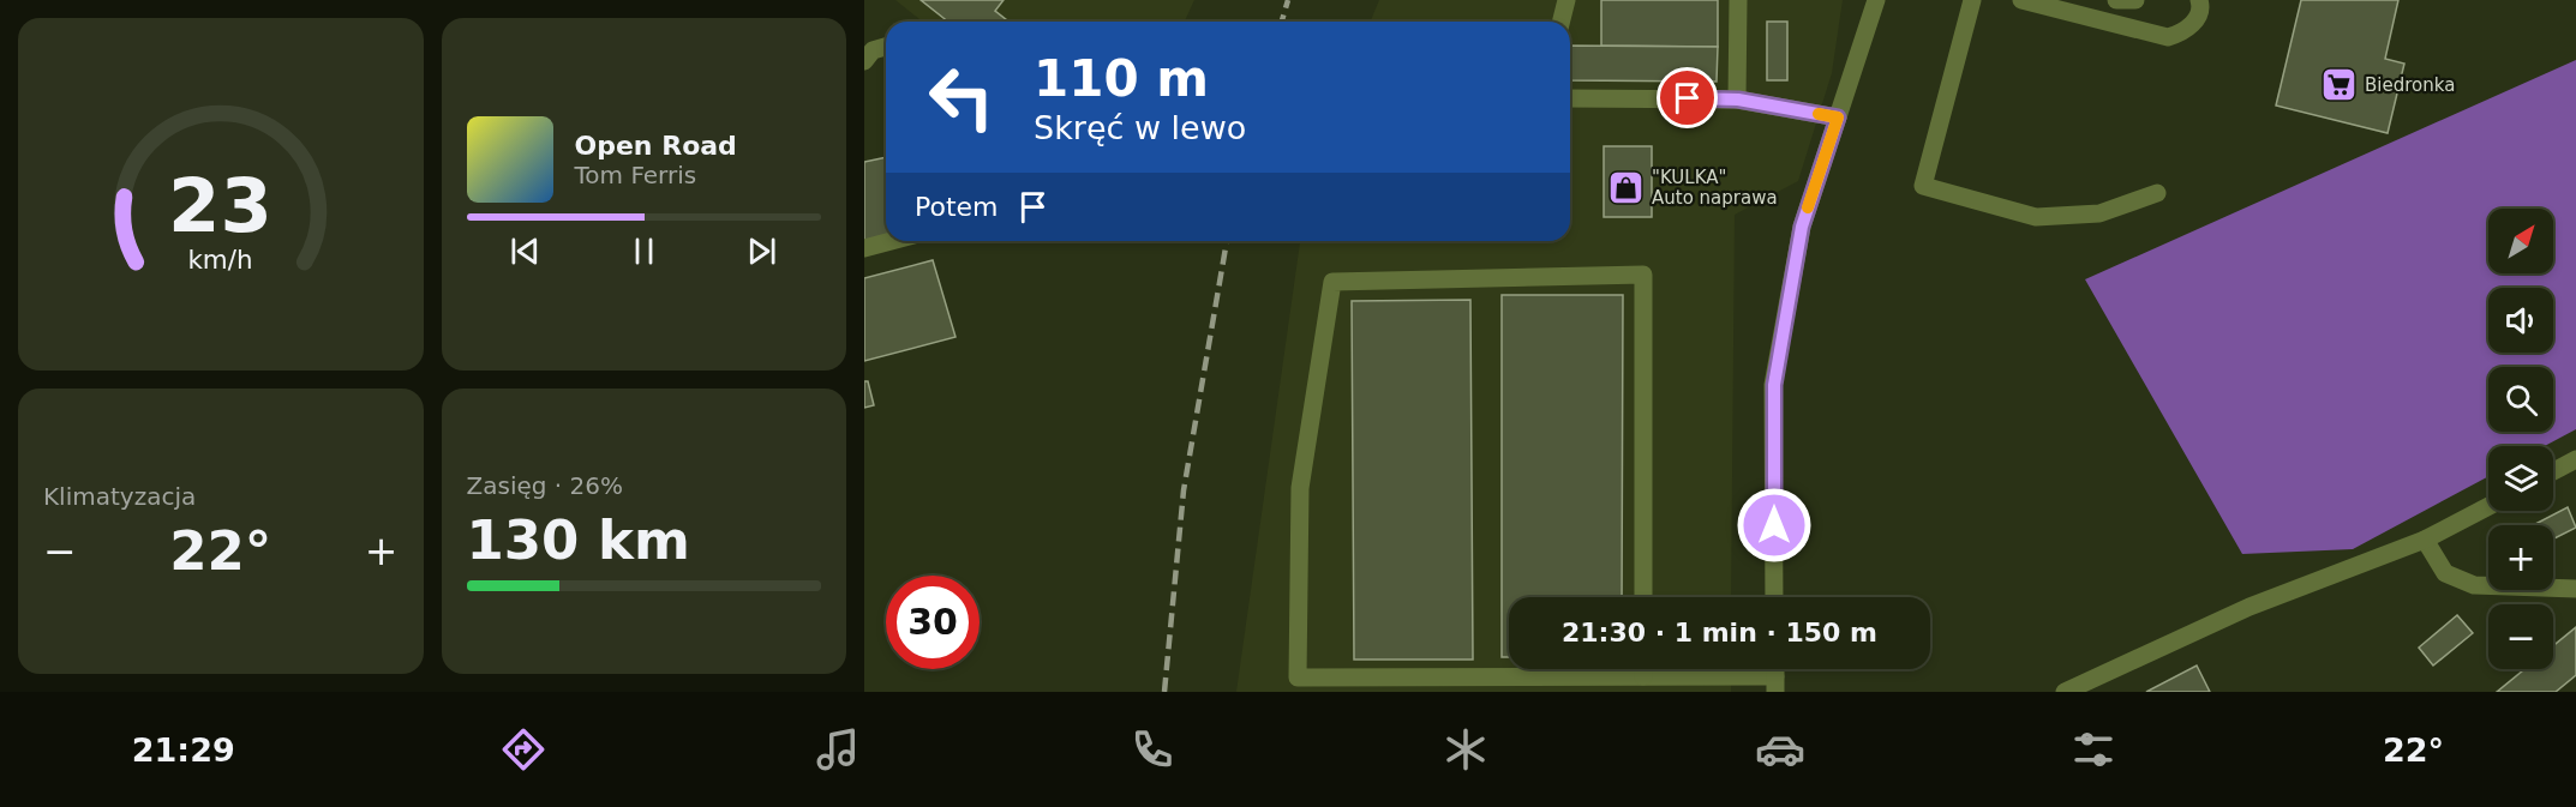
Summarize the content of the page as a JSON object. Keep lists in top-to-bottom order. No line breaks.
{"places":{"supermarket":["Biedronka"],"shop":["\"KULKA\" Auto naprawa"]},"north":"top right","page":{"turn":["110 m","Skręć w lewo"],"song":["Open Road","Tom Ferris"],"then":"Potem","map_buttons":["+","−"],"tile":["Klimatyzacja",["Zasięg · 26%","130 km"]],"heat":["−","22°","+"],"limit":"30","trip":"21:30 · 1 min · 150 m","tabs":["21:29","22°"],"gauge":["23","km/h"]}}
